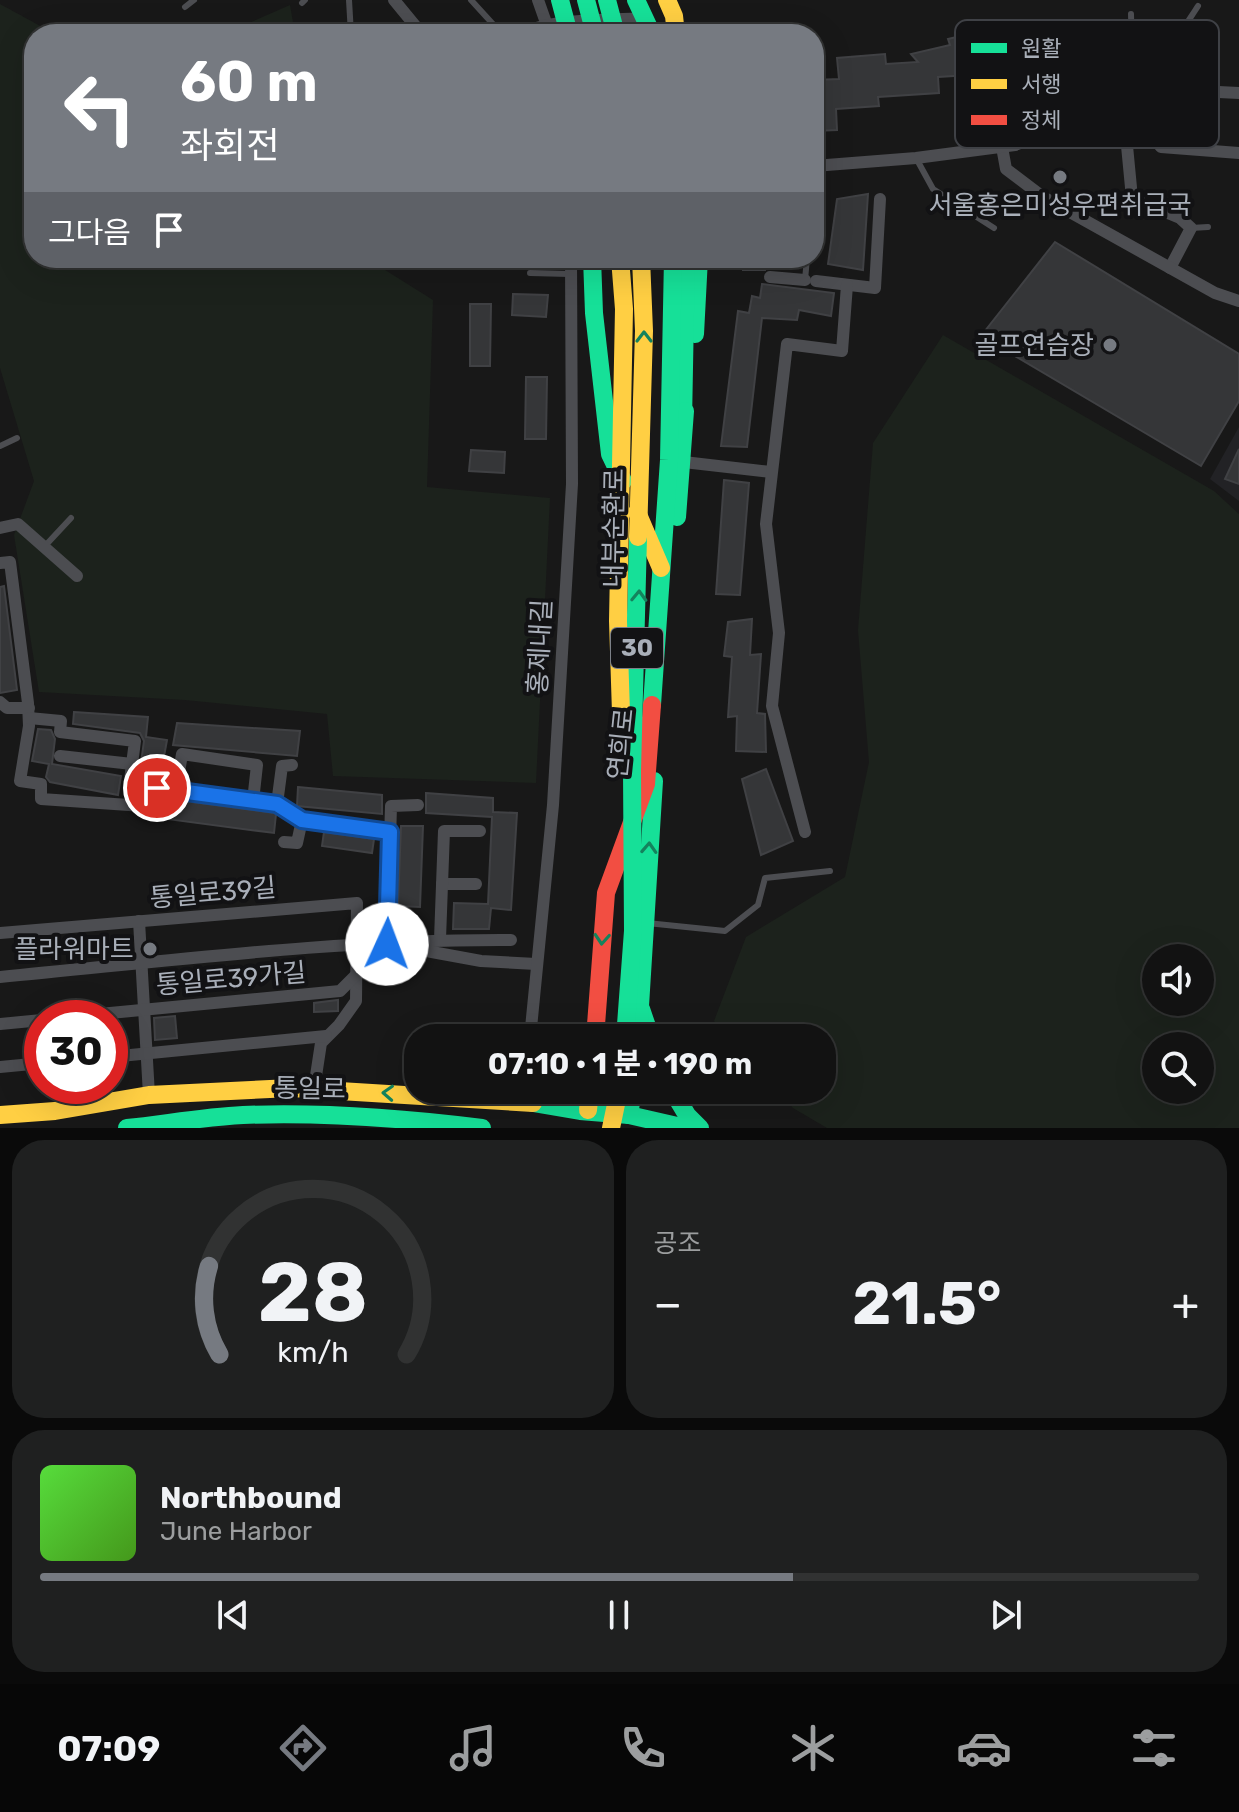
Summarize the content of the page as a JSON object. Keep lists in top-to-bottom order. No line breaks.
{"streets":{"main road":["내부순환로","30","연희로","통일로"],"street":["홍제내길","통일로39길","통일로39가길"]},"crossings":[["통일로39길","통일로39가길"],["통일로39길","통일로"],["통일로39가길","통일로"]],"places":["서울홍은미성우편취급국","골프연습장","플라워마트"],"legend":["원활","서행","정체"],"page":{"turn":["60 m","좌회전"],"then":"그다음","limit":"30","trip":"07:10 · 1 분 · 190 m","tile":"공조","heat":["−","21.5°","+"],"song":["Northbound","June Harbor"],"tabs":"07:09","gauge":["28","km/h"]}}
